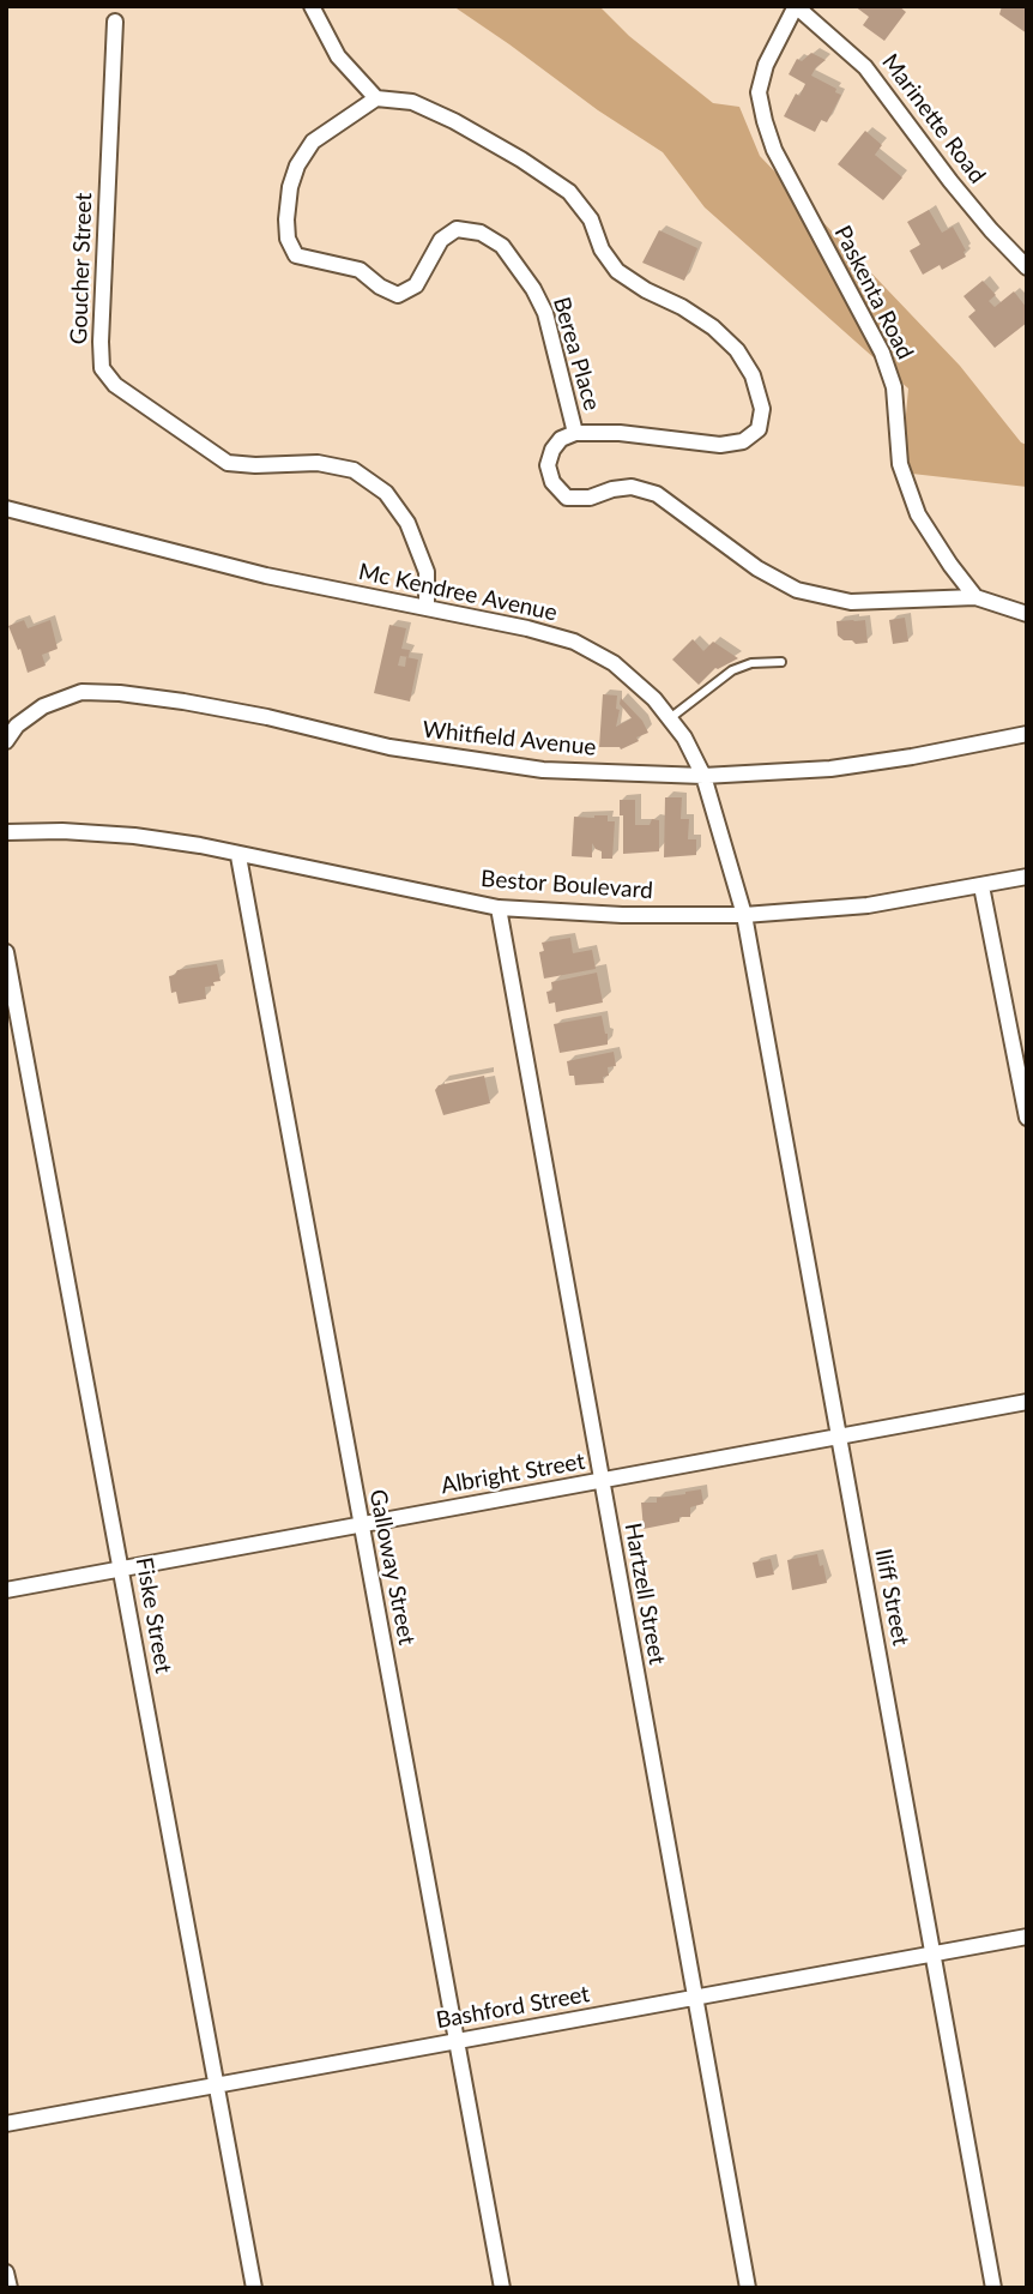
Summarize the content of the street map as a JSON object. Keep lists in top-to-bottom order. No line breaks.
{"streets":{"street":["Marinette Road","Goucher Street","Paskenta Road","Berea Place","Mc Kendree Avenue","Whitfield Avenue","Bestor Boulevard","Albright Street","Galloway Street","Hartzell Street","Iliff Street","Fiske Street","Bashford Street"]},"crossings":[["Marinette Road","Paskenta Road"],["Goucher Street","Mc Kendree Avenue"],["Mc Kendree Avenue","Whitfield Avenue"],["Mc Kendree Avenue","Bestor Boulevard"],["Mc Kendree Avenue","Iliff Street"],["Bestor Boulevard","Galloway Street"],["Bestor Boulevard","Hartzell Street"],["Bestor Boulevard","Iliff Street"],["Albright Street","Galloway Street"],["Albright Street","Hartzell Street"],["Albright Street","Iliff Street"],["Albright Street","Fiske Street"],["Galloway Street","Bashford Street"],["Hartzell Street","Bashford Street"],["Iliff Street","Bashford Street"],["Fiske Street","Bashford Street"]]}
